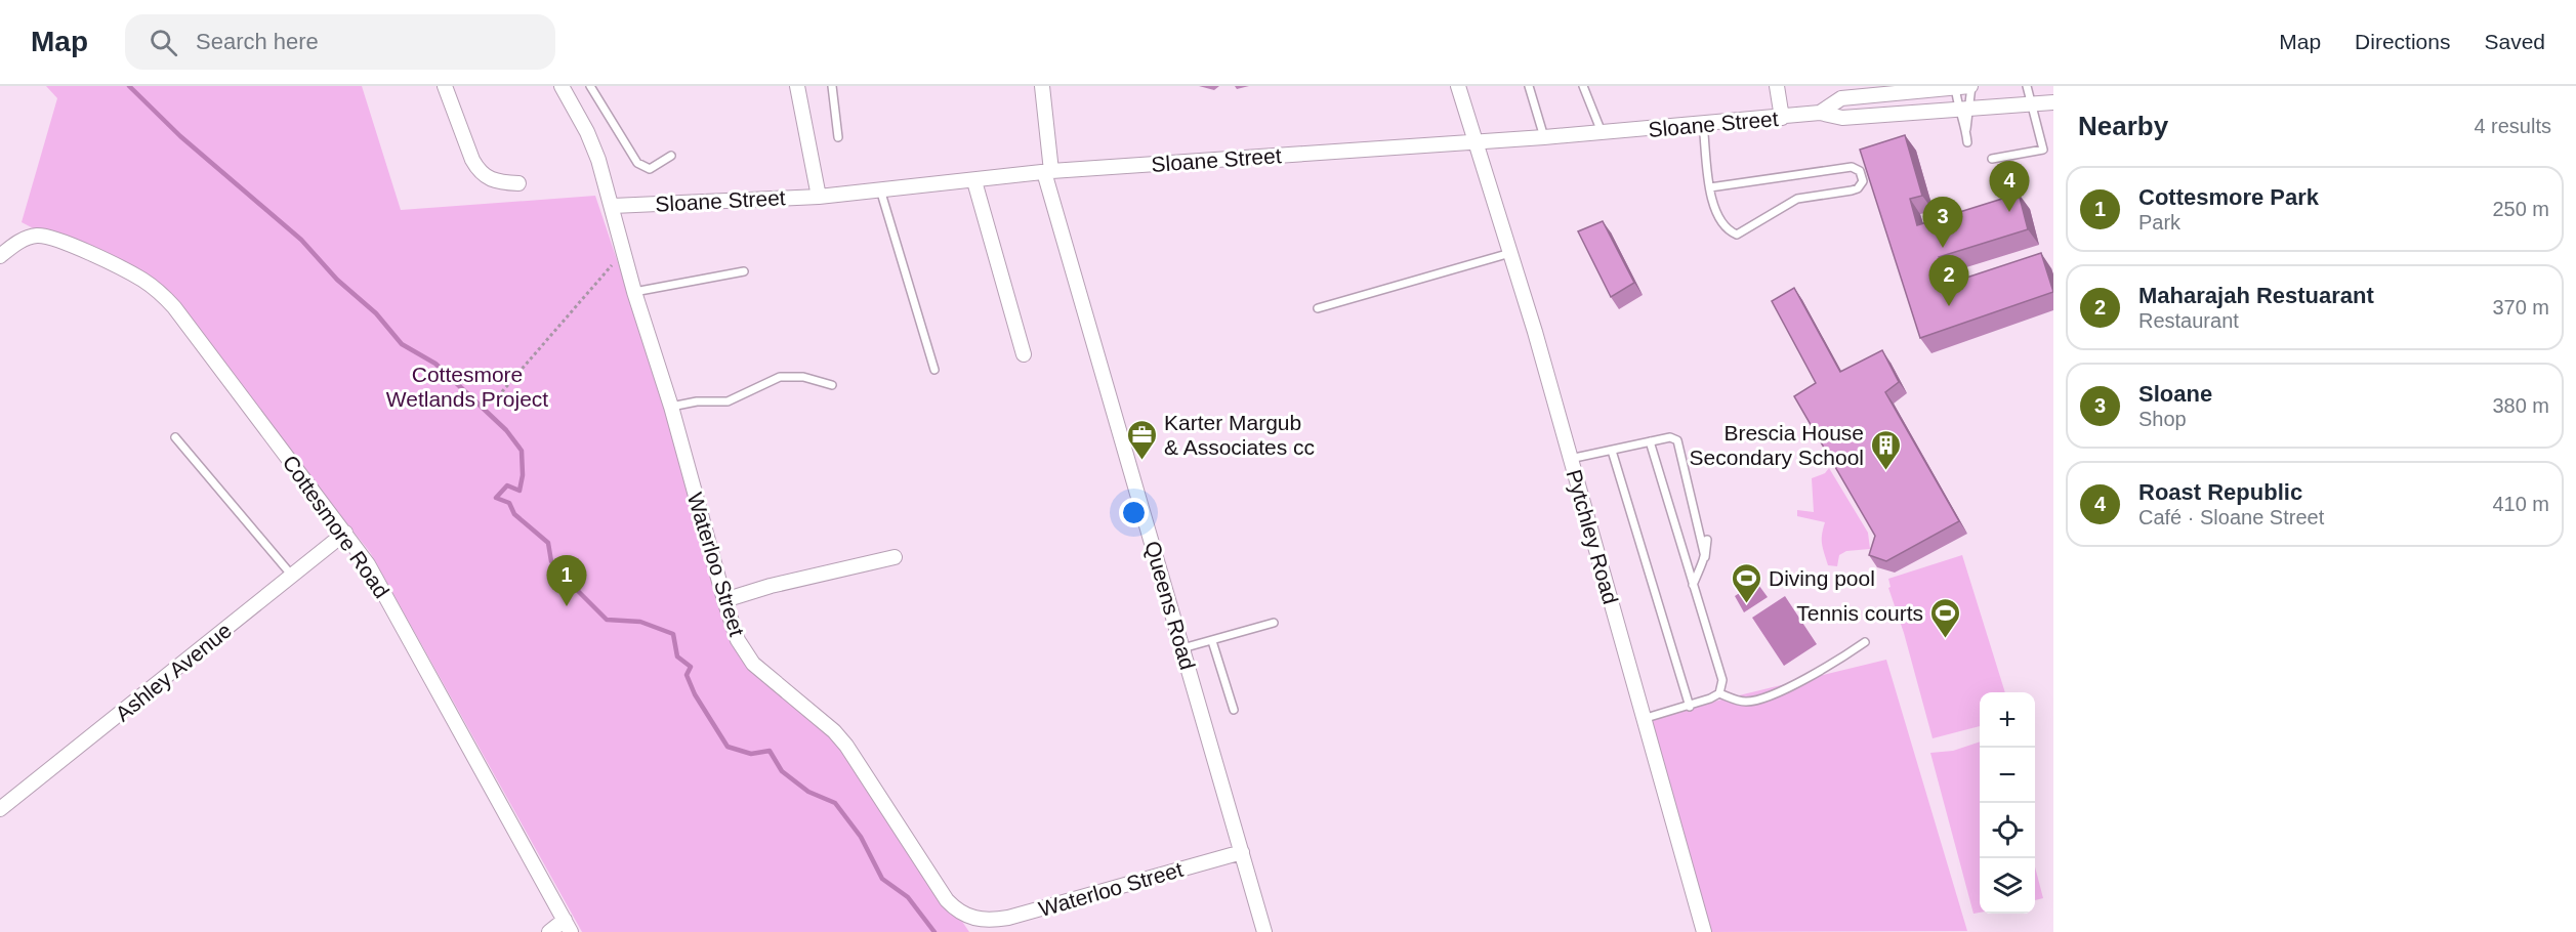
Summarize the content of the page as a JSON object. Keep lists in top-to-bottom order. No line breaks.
{"streets":{"street":["Sloane Street","Cottesmore Road","Pytchley Road","Waterloo Street","Queens Road","Ashley Avenue"]},"crossings":[["Sloane Street","Pytchley Road"],["Sloane Street","Waterloo Street"],["Sloane Street","Queens Road"],["Cottesmore Road","Ashley Avenue"],["Waterloo Street","Queens Road"]],"parks":["Cottesmore Wetlands Project"],"places":{"office":["Karter Margub & Associates cc"],"building":["Brescia House Secondary School"],"sports":["Diving pool","Tennis courts"]},"page":{"header":"Map","search":"Search here","nav":["Map","Directions","Saved"],"heading":["Nearby","4 results"],"pins":["4","3","2","1"],"list":[{"mark":"1","name":"Cottesmore Park","note":"Park","value":"250 m"},{"mark":"2","name":"Maharajah Restuarant","note":"Restaurant","value":"370 m"},{"mark":"3","name":"Sloane","note":"Shop","value":"380 m"},{"mark":"4","name":"Roast Republic","note":"Café · Sloane Street","value":"410 m"}],"map_buttons":["+","−"]}}
